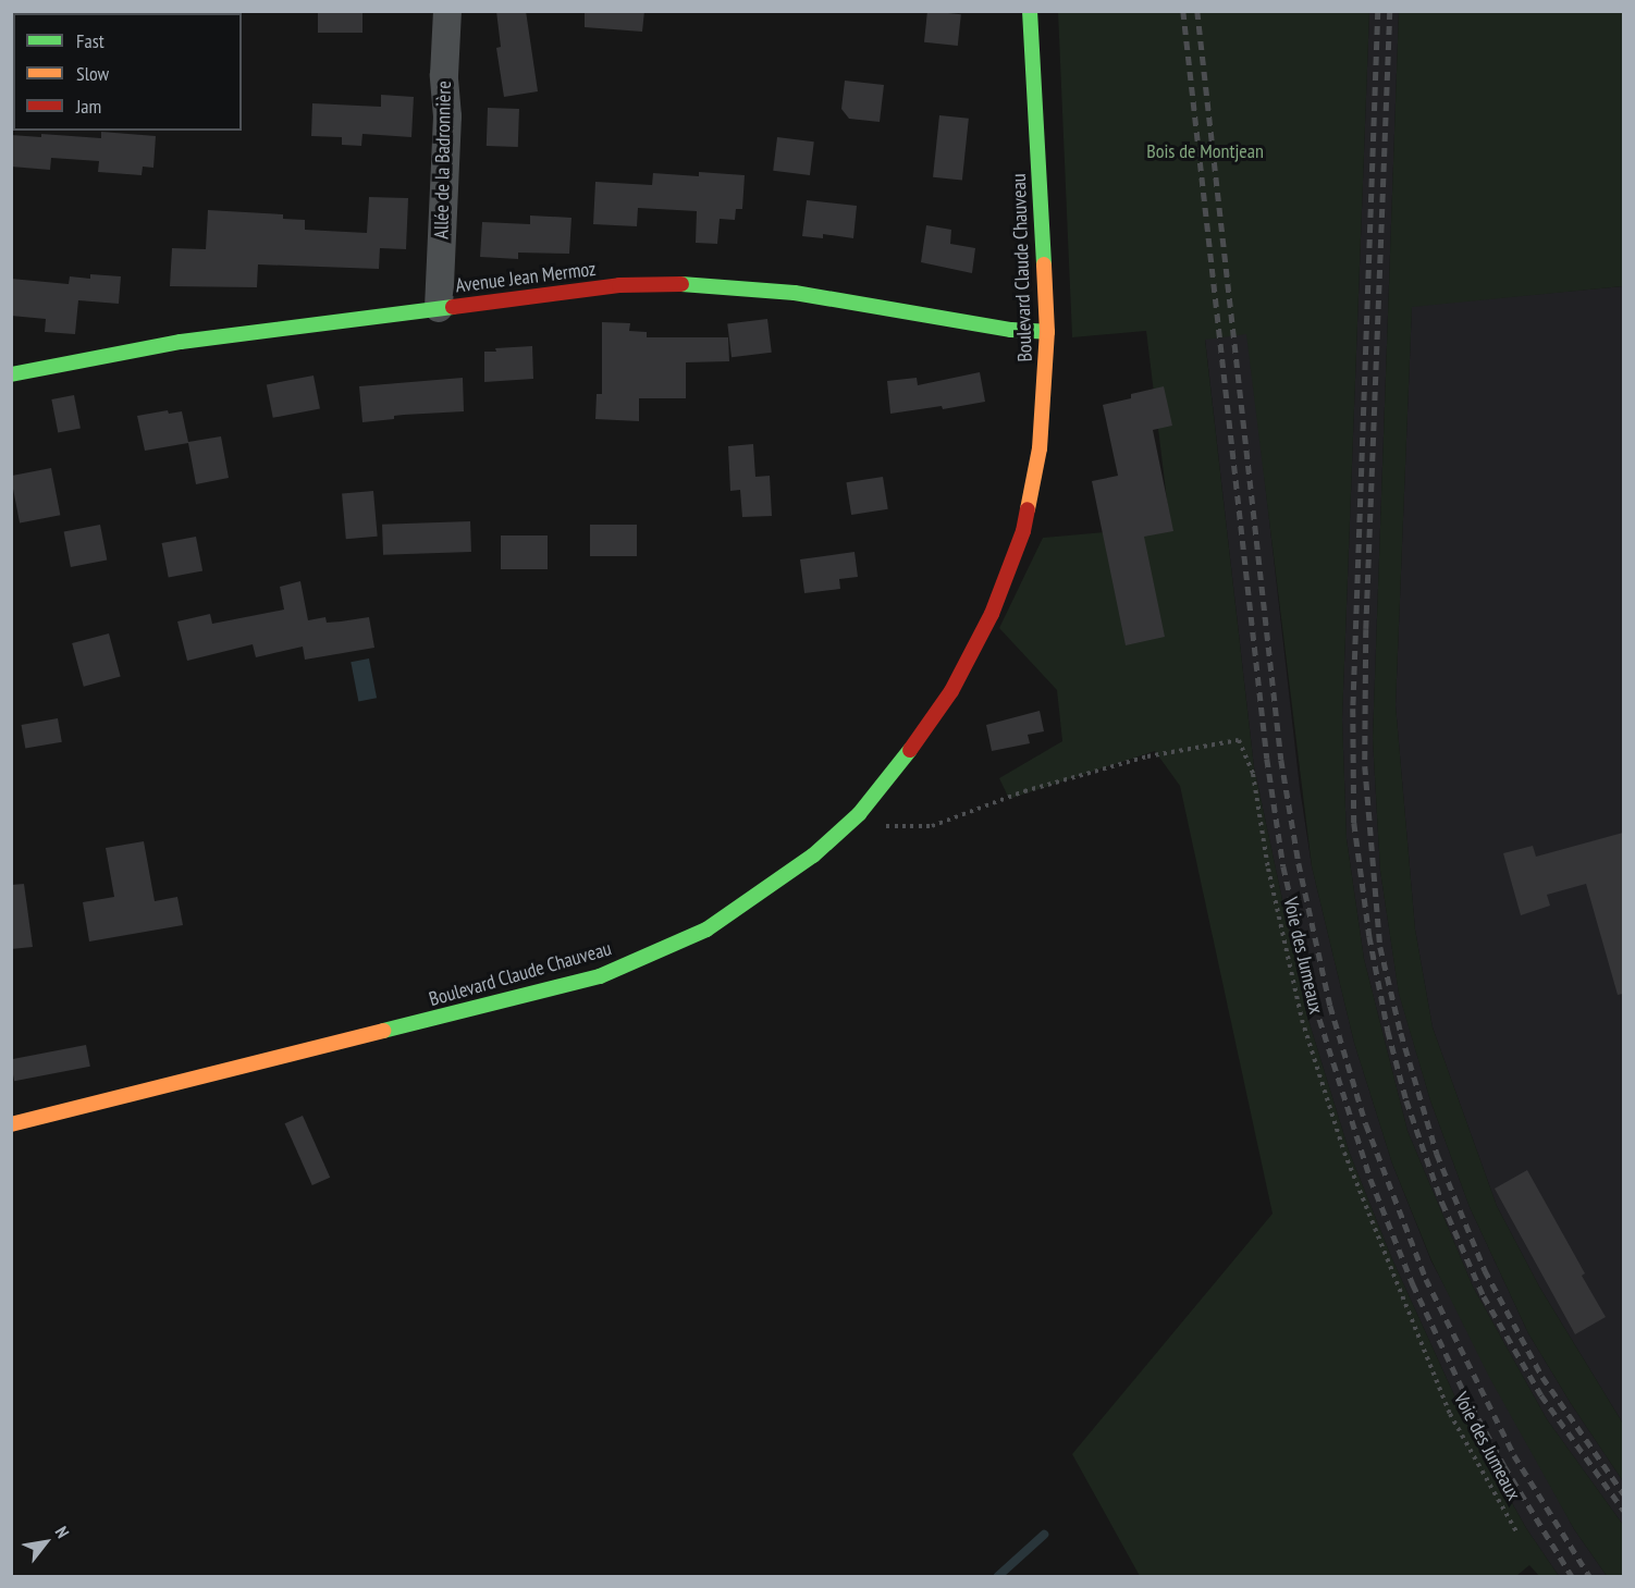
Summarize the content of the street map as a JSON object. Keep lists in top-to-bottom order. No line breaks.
{"streets":{"street":["Allée de la Badronnière","Boulevard Claude Chauveau","Avenue Jean Mermoz"],"path":["Voie des Jumeaux"]},"crossings":[["Allée de la Badronnière","Avenue Jean Mermoz"],["Boulevard Claude Chauveau","Avenue Jean Mermoz"],["Boulevard Claude Chauveau","Voie des Jumeaux"]],"parks":["Bois de Montjean"],"legend":["Fast","Slow","Jam"],"north":"top right"}
